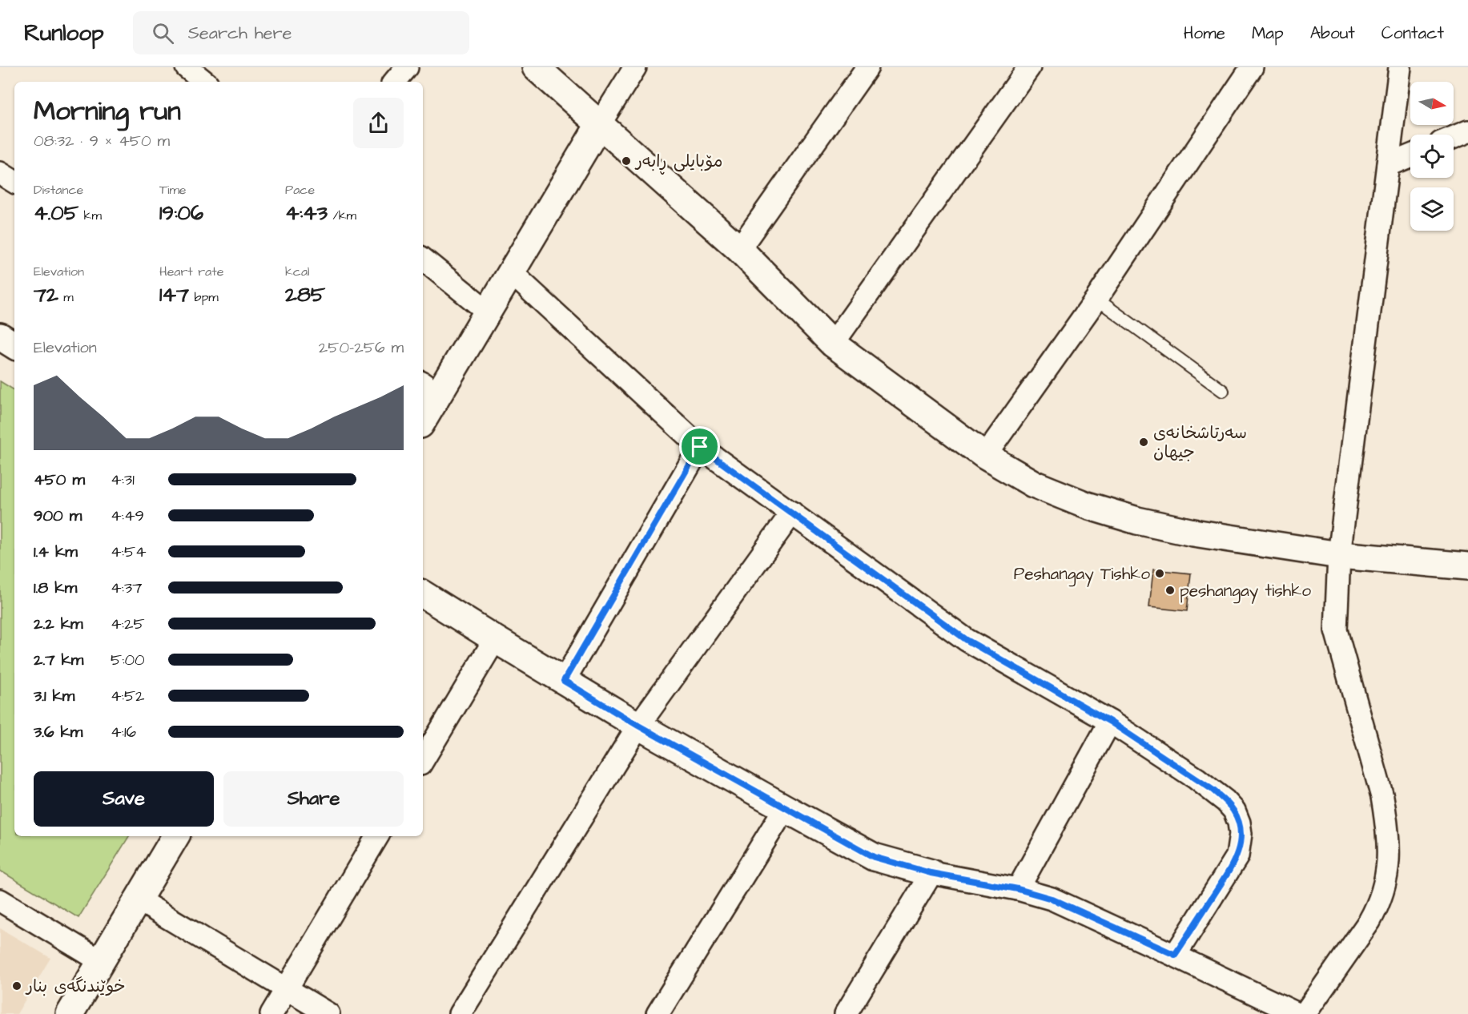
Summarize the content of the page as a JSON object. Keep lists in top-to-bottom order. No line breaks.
{"places":["مۆبایلی ڕابەر","سەرتاشخانەی جیهان","Peshangay Tishko","peshangay tishko","خوێندنگەی بنار"],"north":"right","page":{"header":"Runloop","search":"Search here","nav":["Home","Map","About","Contact"],"heading":["Morning run","08:32 · 9 × 450 m"],"stats":[["Distance","4.05 km"],["Time","19:06"],["Pace","4:43 /km"],["Elevation","72 m"],["Heart rate","147 bpm"],["kcal","285"]],"chart":["Elevation","250–256 m"],"list":[{"name":"450 m","note":"4:31"},{"name":"900 m","note":"4:49"},{"name":"1.4 km","note":"4:54"},{"name":"1.8 km","note":"4:37"},{"name":"2.2 km","note":"4:25"},{"name":"2.7 km","note":"5:00"},{"name":"3.1 km","note":"4:52"},{"name":"3.6 km","note":"4:16"}],"buttons":["Save","Share"]}}
